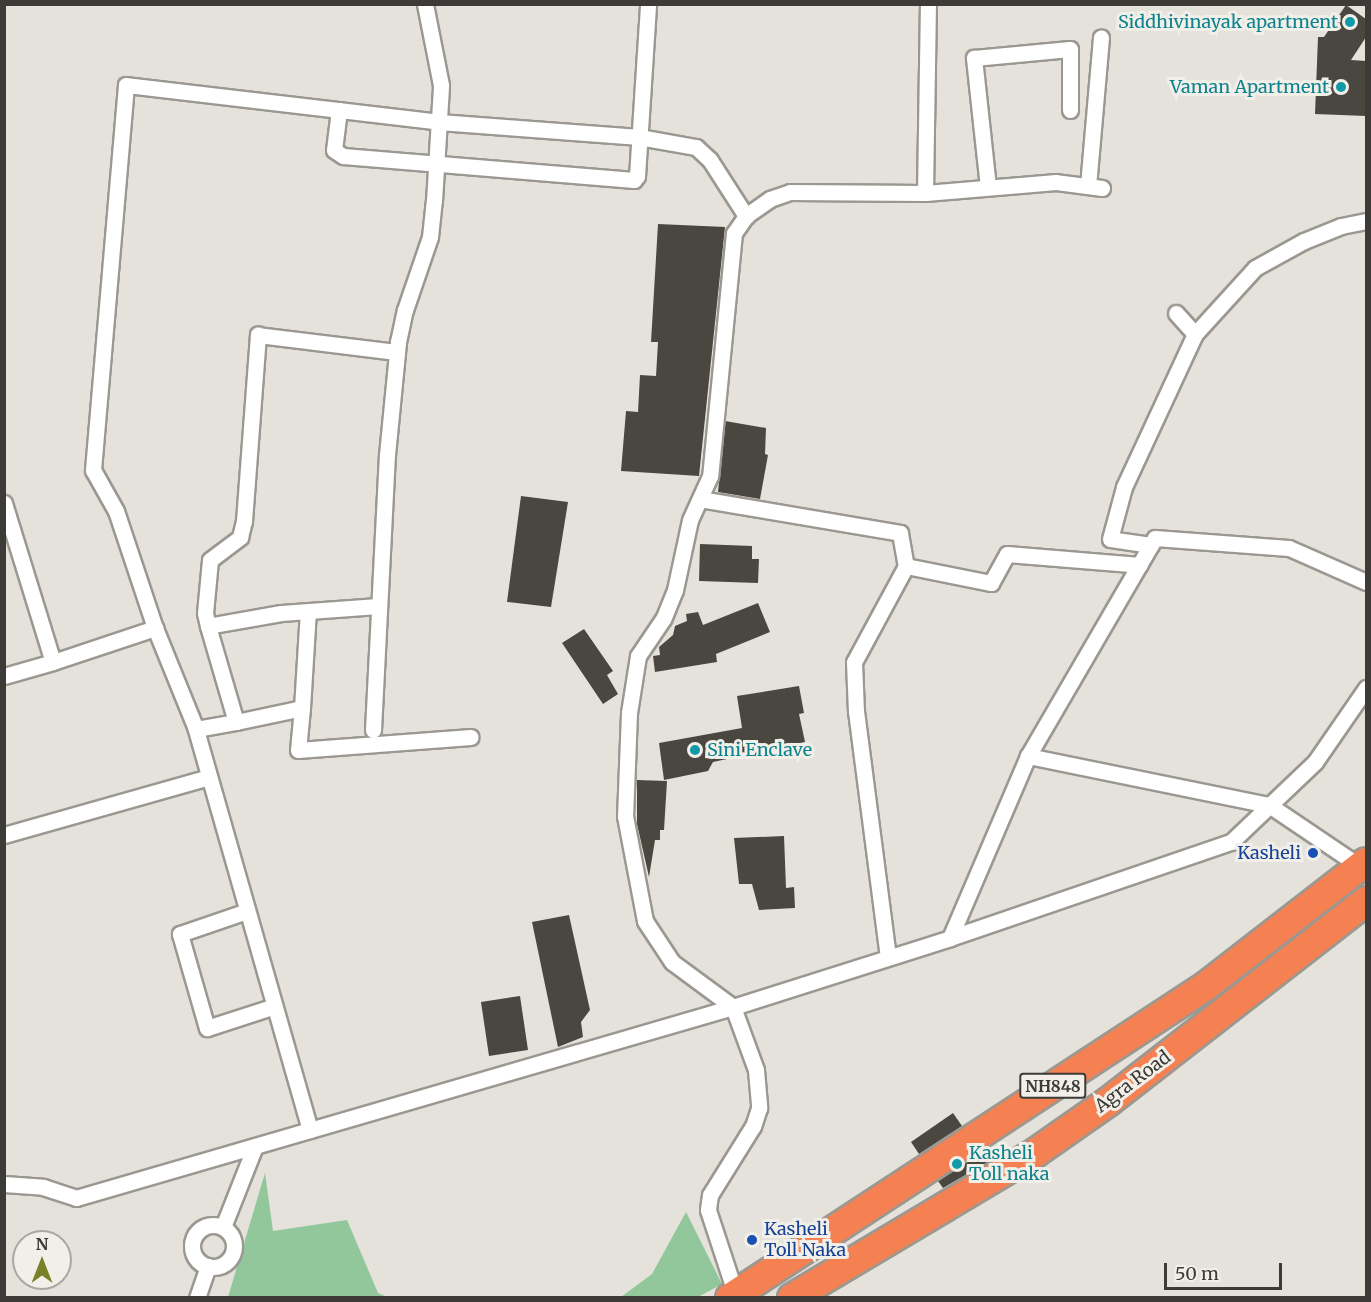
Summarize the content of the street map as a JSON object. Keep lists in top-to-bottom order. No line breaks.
{"streets":{"highway":["Agra Road","NH848"]},"places":["Siddhivinayak apartment","Vaman Apartment","Sini Enclave","Kasheli","Kasheli Toll naka","Kasheli Toll Naka"],"scale_bar":"50 m","north":"top"}
